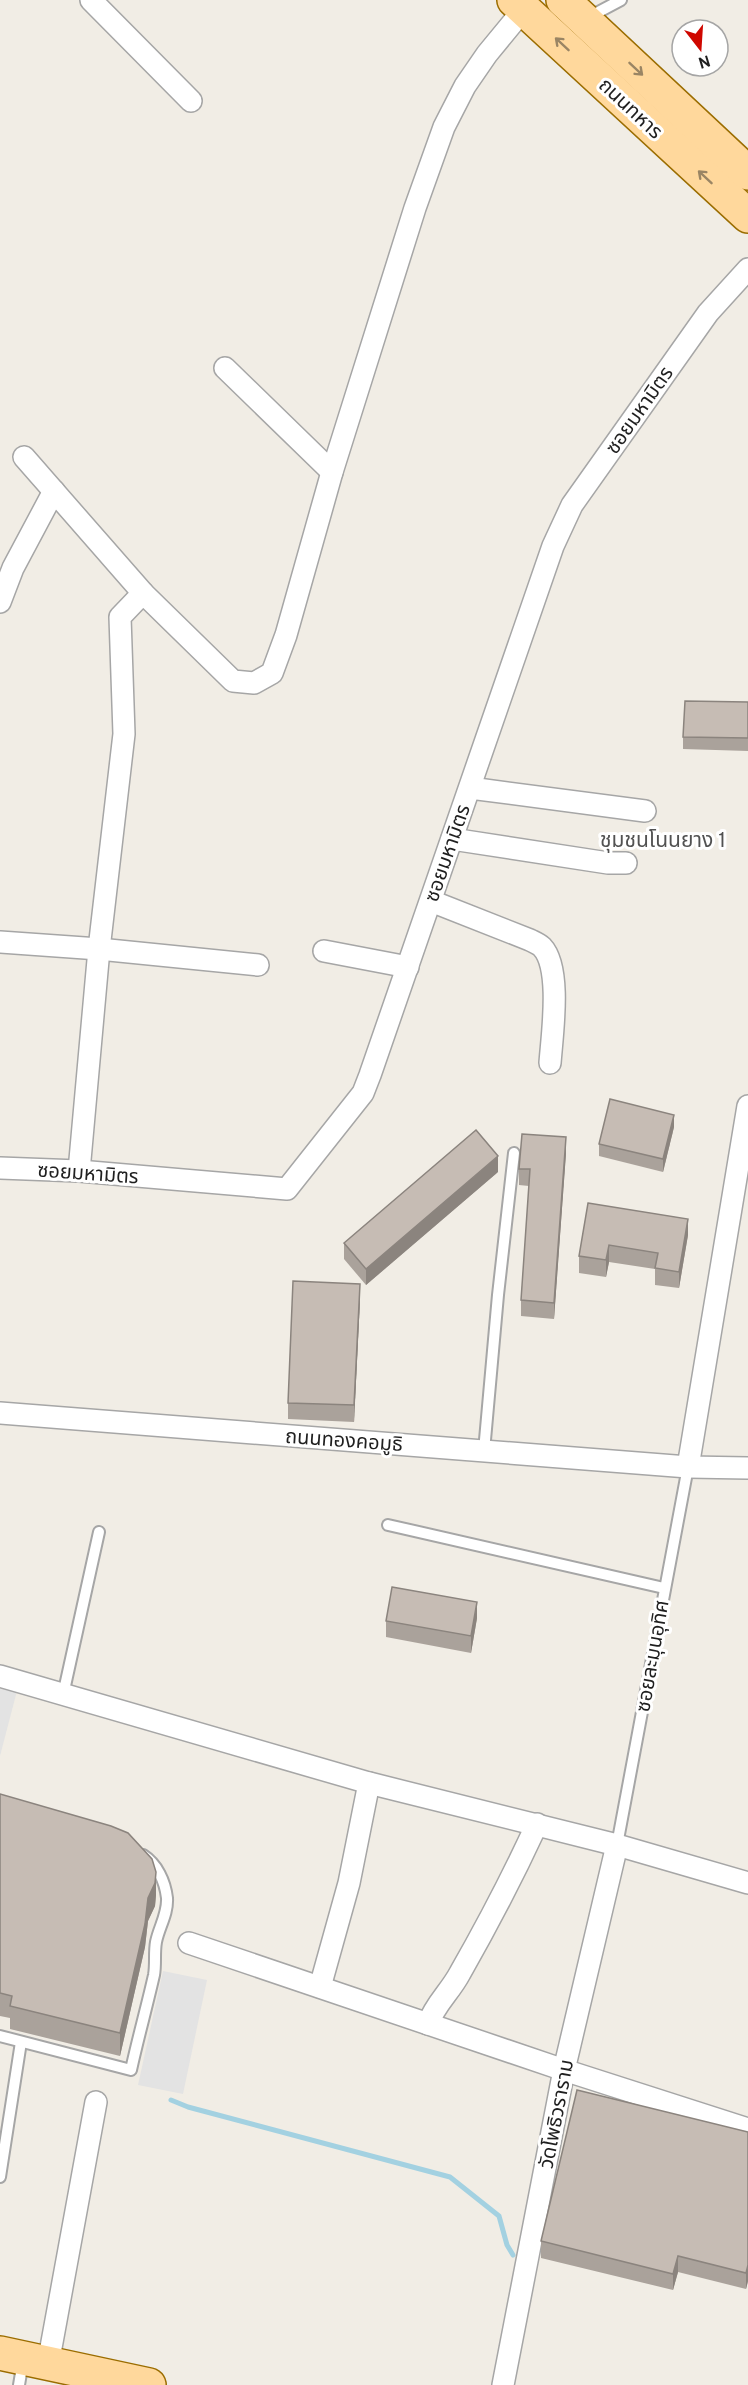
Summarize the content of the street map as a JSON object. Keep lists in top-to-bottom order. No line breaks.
{"streets":{"main road":["ถนนทหาร"],"street":["ซอยมหามิตร","ถนนทองคอมูธิ","วัดโพธิวราราม"],"lane":["ซอยละมุนอุทิศ"]},"crossings":[["ถนนทองคอมูธิ","ซอยละมุนอุทิศ"],["ซอยละมุนอุทิศ","วัดโพธิวราราม"]],"districts":["ชุมชนโนนยาง 1"],"north":"bottom"}
